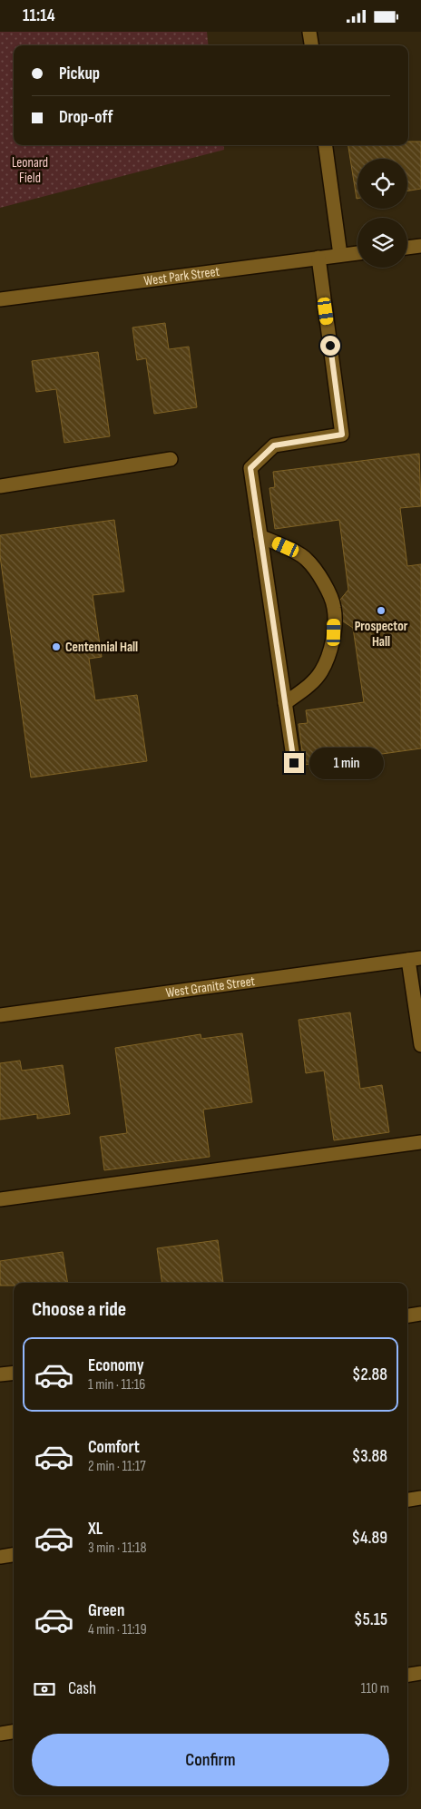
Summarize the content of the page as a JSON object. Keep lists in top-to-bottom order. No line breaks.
{"streets":{"street":["West Park Street","West Granite Street"]},"parks":["Leonard Field"],"places":["Prospector Hall","Centennial Hall"],"page":{"status":"11:14","banner":["Pickup","Drop-off"],"bubble":"1 min","heading":"Choose a ride","list":[{"name":"Economy","note":"1 min · 11:16","value":"$2.88"},{"name":"Comfort","note":"2 min · 11:17","value":"$3.88"},{"name":"XL","note":"3 min · 11:18","value":"$4.89"},{"name":"Green","note":"4 min · 11:19","value":"$5.15"}],"pay":["Cash","110 m"],"buttons":"Confirm"}}
